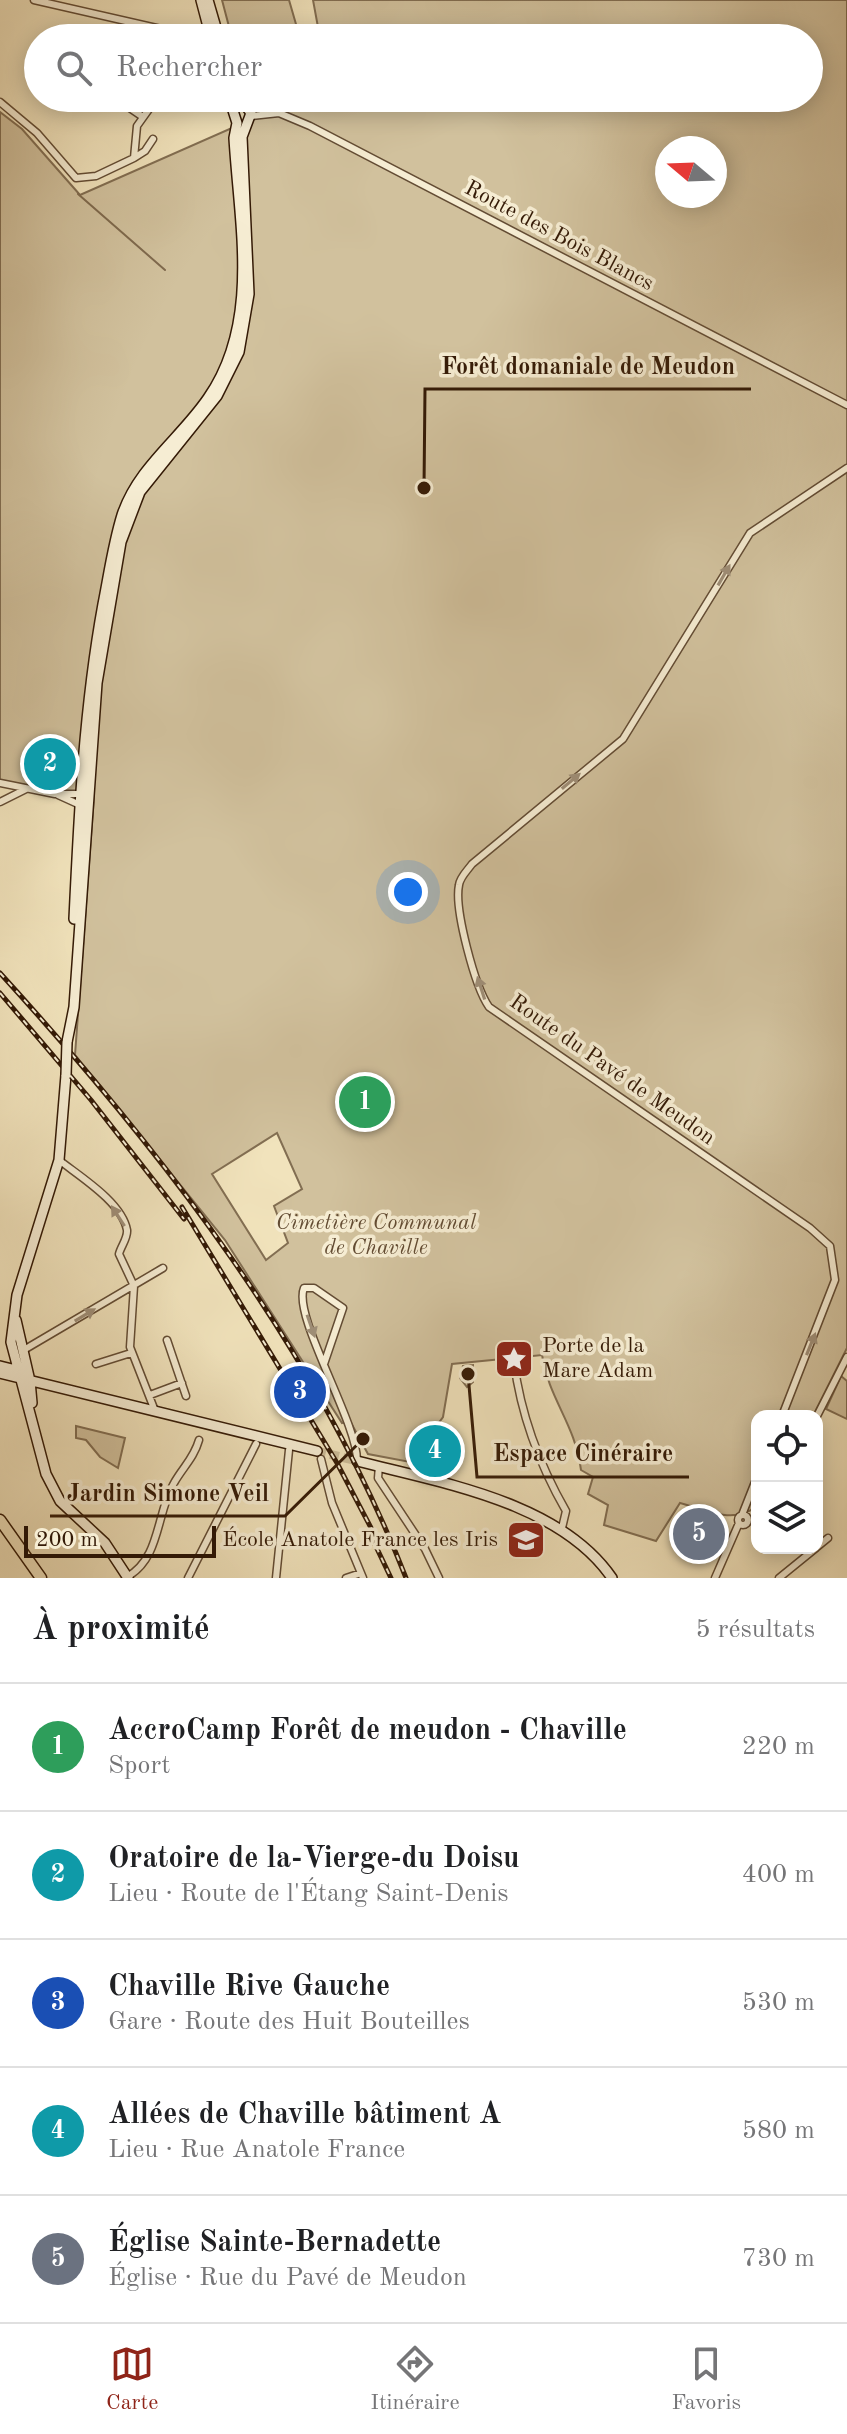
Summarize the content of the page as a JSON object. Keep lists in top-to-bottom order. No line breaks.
{"streets":{"street":["Route des Bois Blancs","Route du Pavé de Meudon"]},"parks":["Cimetière Communal de Chaville"],"places":{"other":["Forêt domaniale de Meudon","Espace Cinéraire","Jardin Simone Veil"],"place":["Porte de la Mare Adam"],"school or university":["École Anatole France les Iris"]},"scale_bar":"200 m","north":"left","page":{"search":"Rechercher","pins":["2","1","3","4","5"],"scale":"200 m","heading":["À proximité","5 résultats"],"list":[{"mark":"1","name":"AccroCamp Forêt de meudon - Chaville","note":"Sport","value":"220 m"},{"mark":"2","name":"Oratoire de la-Vierge-du Doisu","note":"Lieu · Route de l'Étang Saint-Denis","value":"400 m"},{"mark":"3","name":"Chaville Rive Gauche","note":"Gare · Route des Huit Bouteilles","value":"530 m"},{"mark":"4","name":"Allées de Chaville bâtiment A","note":"Lieu · Rue Anatole France","value":"580 m"},{"mark":"5","name":"Église Sainte-Bernadette","note":"Église · Rue du Pavé de Meudon","value":"730 m"}],"nav":["Carte","Itinéraire","Favoris"]}}
